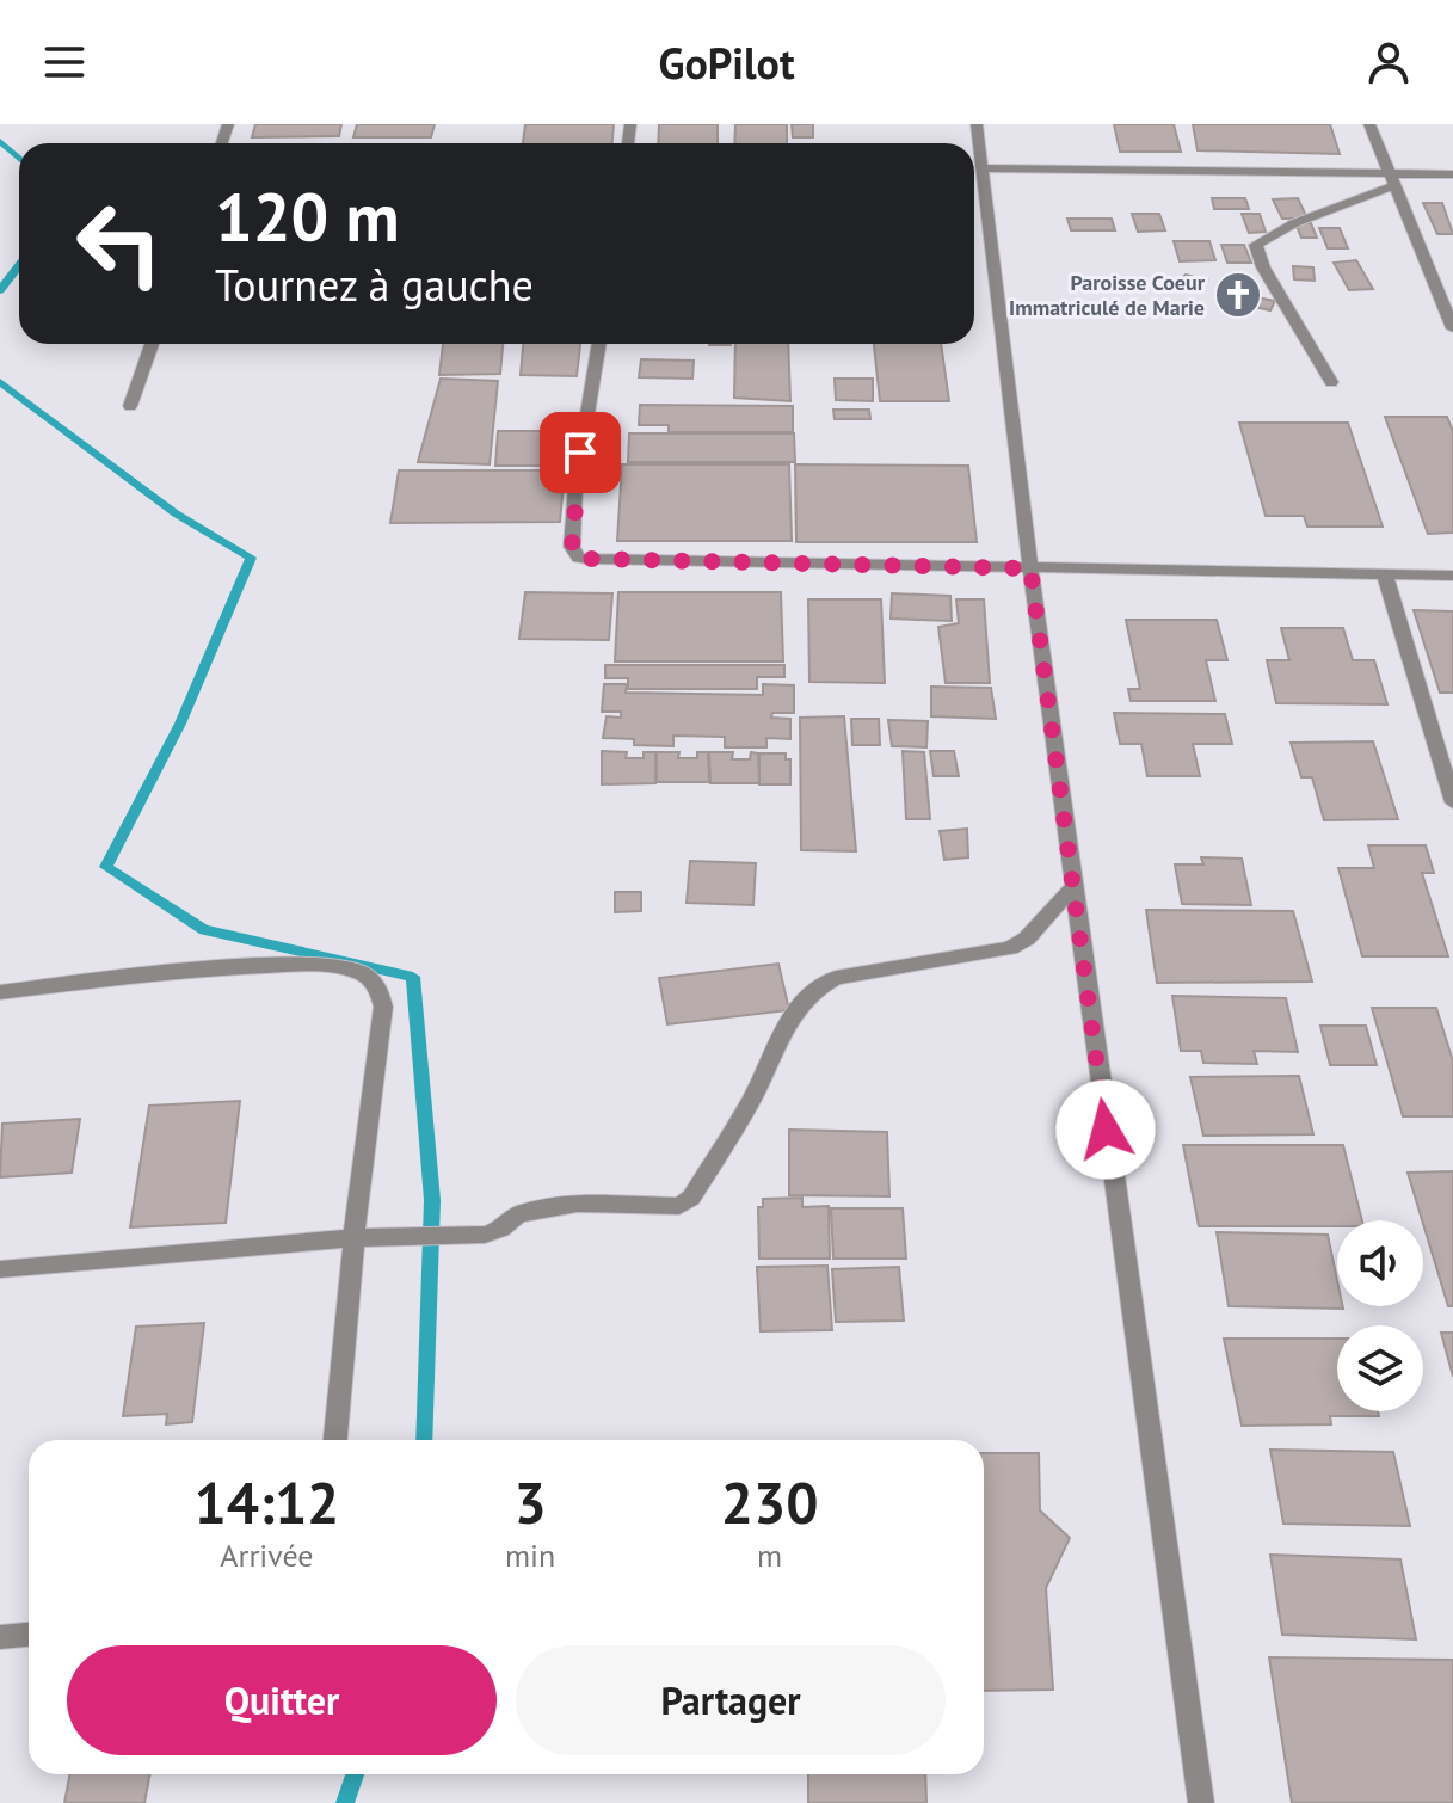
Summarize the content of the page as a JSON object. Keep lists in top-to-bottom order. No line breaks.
{"places":{"church":["Paroisse Coeur Immatriculé de Marie"]},"page":{"header":"GoPilot","turn":["120 m","Tournez à gauche"],"eta":["14:12","Arrivée","3","min","230","m"],"buttons":["Quitter","Partager"]}}
